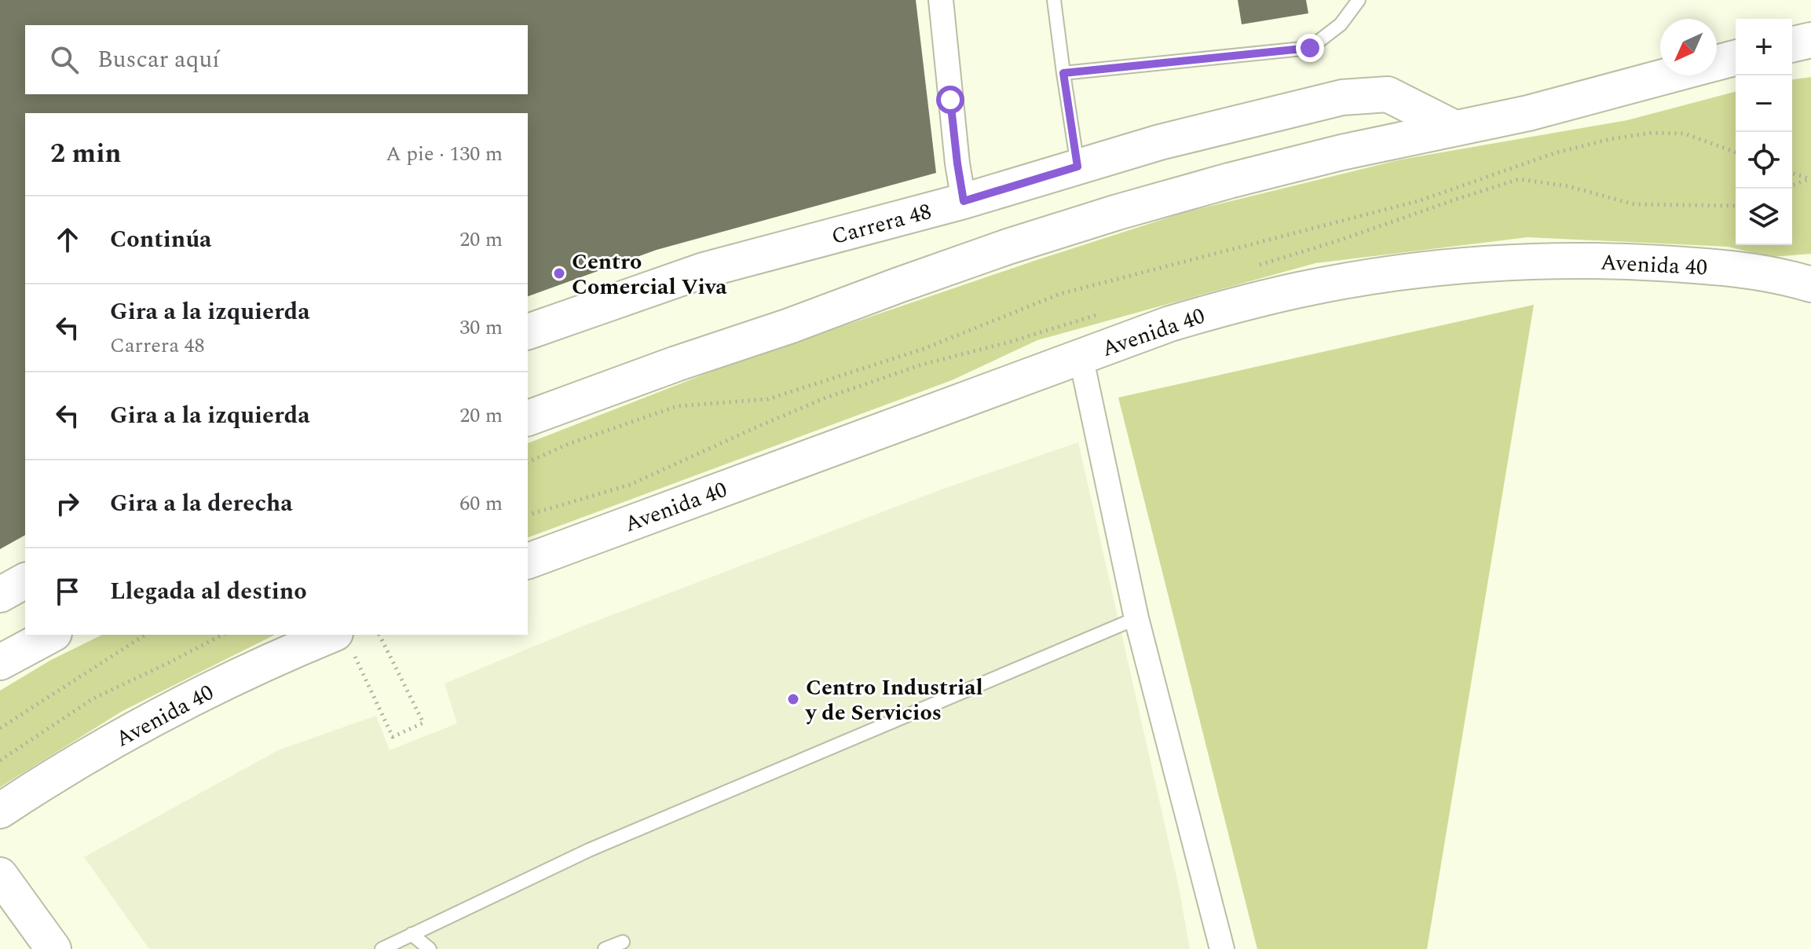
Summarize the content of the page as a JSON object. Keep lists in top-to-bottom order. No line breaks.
{"streets":{"main road":["Carrera 48","Avenida 40"]},"places":["Centro Comercial Viva","Centro Industrial y de Servicios"],"north":"bottom left","page":{"map_buttons":["+","−"],"search":"Buscar aquí","heading":["2 min","A pie · 130 m"],"list":[["Continúa","20 m"],["Gira a la izquierda","Carrera 48","30 m"],["Gira a la izquierda","20 m"],["Gira a la derecha","60 m"],"Llegada al destino"]}}
